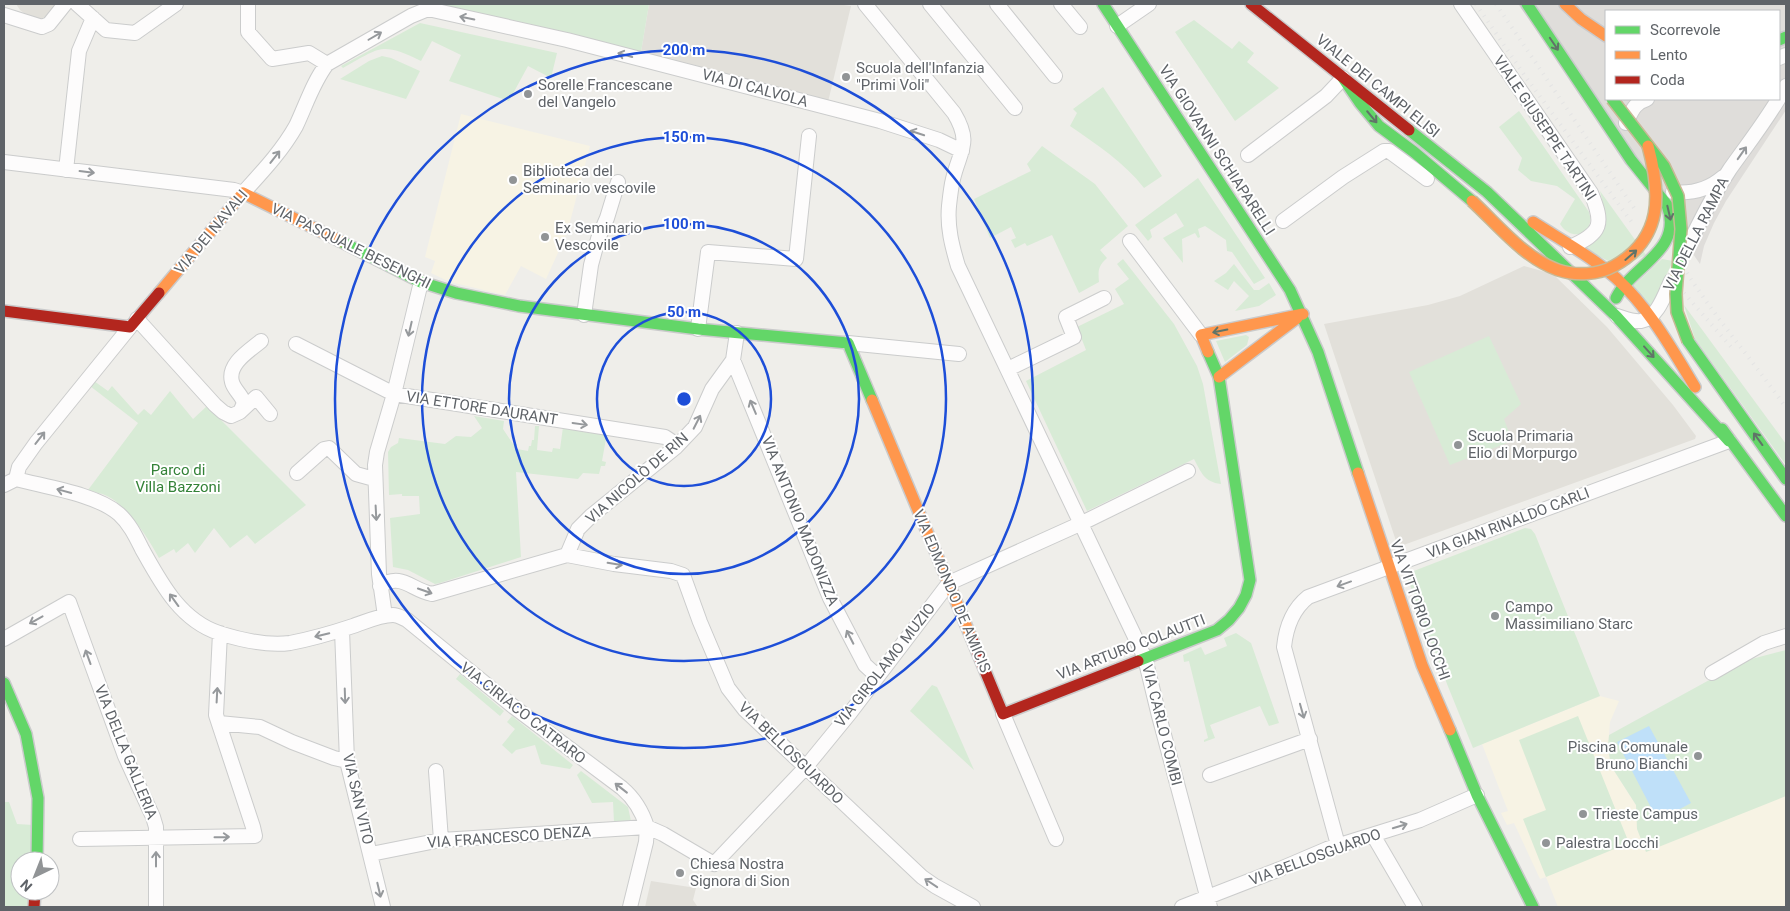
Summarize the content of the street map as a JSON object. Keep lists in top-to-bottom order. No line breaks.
{"streets":{"main road":["VIALE DEI CAMPI ELISI","VIA GIOVANNI SCHIAPARELLI","VIA DEI NAVALI","VIA PASQUALE BESENGHI","VIA EDMONDO DE AMICIS","VIA VITTORIO LOCCHI","VIA ARTURO COLAUTTI"],"street":["VIA DI CALVOLA","VIALE GIUSEPPE TARTINI","VIA DELLA RAMPA","VIA ETTORE DAURANT","VIA NICOLÒ DE RIN","VIA ANTONIO MADONIZZA","VIA GIAN RINALDO CARLI","VIA GIROLAMO MUZIO","VIA CIRIACO CATRARO","VIA CARLO COMBI","VIA DELLA GALLERIA","VIA BELLOSGUARDO","VIA SAN VITO","VIA FRANCESCO DENZA"]},"crossings":[["VIALE DEI CAMPI ELISI","VIALE GIUSEPPE TARTINI"],["VIALE DEI CAMPI ELISI","VIA DELLA RAMPA"],["VIALE DEI CAMPI ELISI","VIA GIAN RINALDO CARLI"],["VIA DI CALVOLA","VIA DEI NAVALI"],["VIA DI CALVOLA","VIA CARLO COMBI"],["VIA GIOVANNI SCHIAPARELLI","VIA VITTORIO LOCCHI"],["VIA DEI NAVALI","VIA PASQUALE BESENGHI"],["VIA PASQUALE BESENGHI","VIA NICOLÒ DE RIN"],["VIA PASQUALE BESENGHI","VIA EDMONDO DE AMICIS"],["VIA ETTORE DAURANT","VIA NICOLÒ DE RIN"],["VIA NICOLÒ DE RIN","VIA ANTONIO MADONIZZA"],["VIA NICOLÒ DE RIN","VIA BELLOSGUARDO"],["VIA ANTONIO MADONIZZA","VIA GIROLAMO MUZIO"],["VIA GIAN RINALDO CARLI","VIA VITTORIO LOCCHI"],["VIA GIAN RINALDO CARLI","VIA BELLOSGUARDO"],["VIA EDMONDO DE AMICIS","VIA ARTURO COLAUTTI"],["VIA EDMONDO DE AMICIS","VIA GIROLAMO MUZIO"],["VIA VITTORIO LOCCHI","VIA BELLOSGUARDO"],["VIA ARTURO COLAUTTI","VIA CARLO COMBI"],["VIA GIROLAMO MUZIO","VIA CIRIACO CATRARO"],["VIA GIROLAMO MUZIO","VIA CARLO COMBI"],["VIA GIROLAMO MUZIO","VIA BELLOSGUARDO"],["VIA GIROLAMO MUZIO","VIA FRANCESCO DENZA"],["VIA CIRIACO CATRARO","VIA FRANCESCO DENZA"],["VIA CARLO COMBI","VIA BELLOSGUARDO"],["VIA SAN VITO","VIA FRANCESCO DENZA"]],"one_way":["VIA DI CALVOLA","VIA DEI NAVALI","VIA ETTORE DAURANT","VIA NICOLÒ DE RIN","VIA ANTONIO MADONIZZA","VIA CIRIACO CATRARO","VIA SAN VITO"],"parks":["Parco di Villa Bazzoni"],"places":["Scuola dell'Infanzia \"Primi Voli\"","Sorelle Francescane del Vangelo","Biblioteca del Seminario vescovile","Ex Seminario Vescovile","Scuola Primaria Elio di Morpurgo","Campo Massimiliano Starc","Piscina Comunale Bruno Bianchi","Trieste Campus","Palestra Locchi","Chiesa Nostra Signora di Sion"],"legend":["Scorrevole","Lento","Coda"],"north":"bottom left","rings":["200 m","150 m","100 m","50 m"]}
